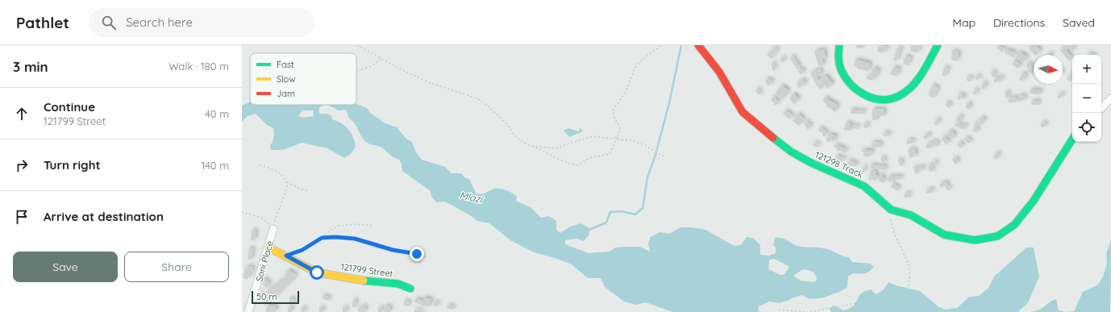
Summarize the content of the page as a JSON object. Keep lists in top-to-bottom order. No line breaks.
{"streets":{"street":["121298 Track","Soni Place","121799 Street"]},"crossings":[["Soni Place","121799 Street"]],"water":["Mlazi"],"legend":["Fast","Slow","Jam"],"scale_bar":"50 m","north":"right","page":{"header":"Pathlet","search":"Search here","nav":["Map","Directions","Saved"],"heading":["3 min","Walk · 180 m"],"map_buttons":["+","−"],"list":[["Continue","121799 Street","40 m"],["Turn right","140 m"],"Arrive at destination"],"buttons":["Save","Share"],"scale":"50 m"}}
